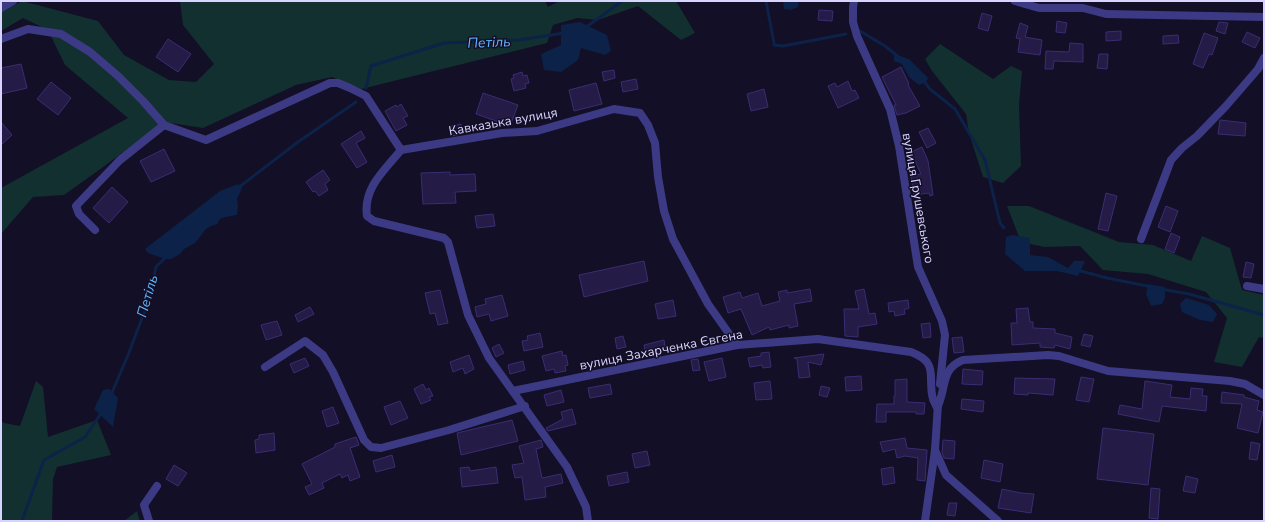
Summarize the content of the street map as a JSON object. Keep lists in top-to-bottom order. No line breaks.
{"streets":{"street":["Кавказька вулиця","вулиця Грушевського","вулиця Захарченка Євгена"]},"crossings":[["Кавказька вулиця","вулиця Захарченка Євгена"],["вулиця Грушевського","вулиця Захарченка Євгена"]],"water":["Петіль"]}
